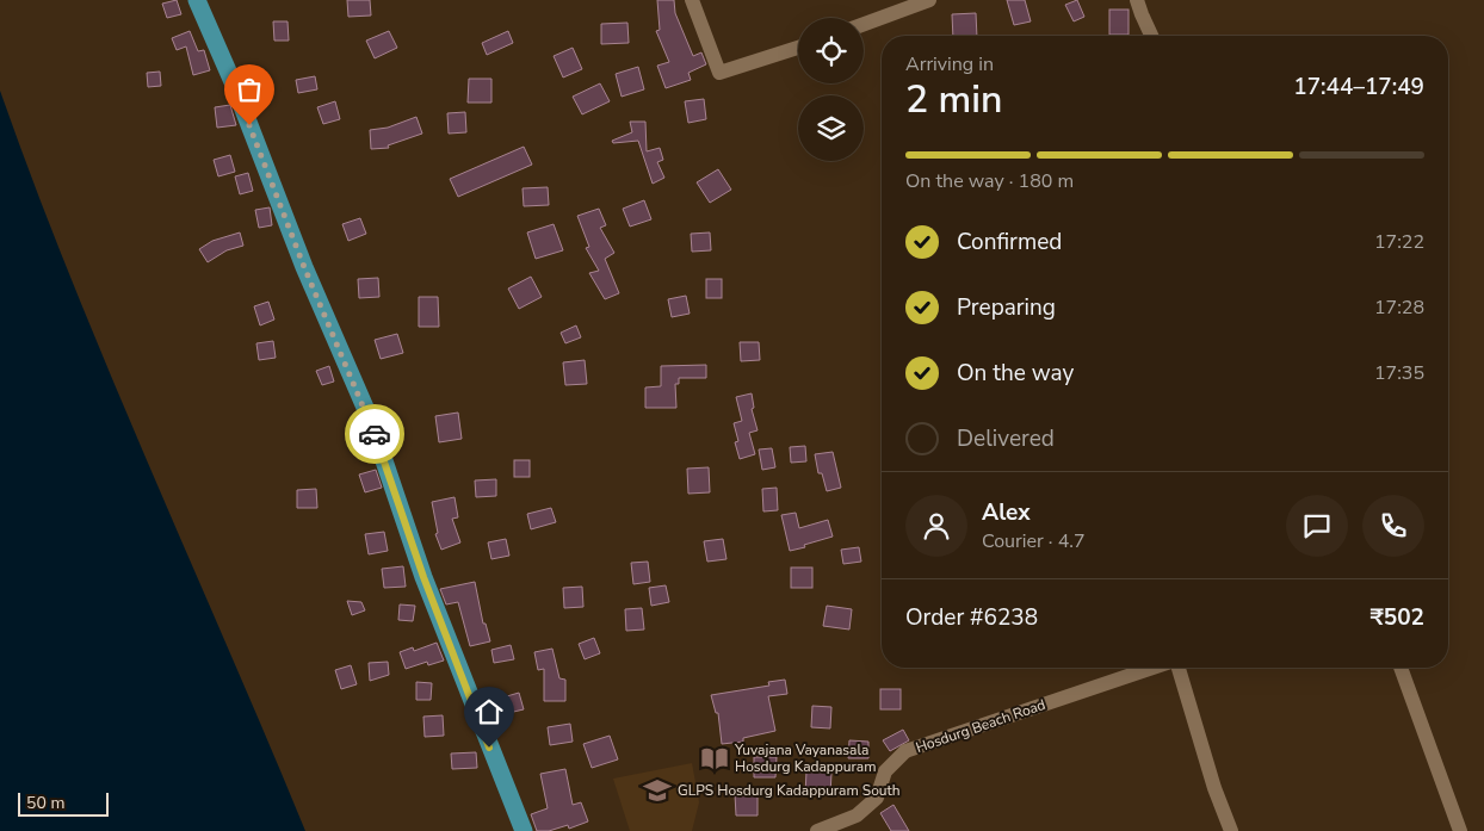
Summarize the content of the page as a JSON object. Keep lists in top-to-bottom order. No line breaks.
{"streets":{"street":["Hosdurg Beach Road"]},"places":{"library":["Yuvajana Vayanasala Hosdurg Kadappuram"],"school or university":["GLPS Hosdurg Kadappuram South"]},"scale_bar":"50 m","page":{"heading":["2 min","Arriving in","17:44–17:49"],"panel":["Alex","Courier · 4.7","Order #6238","₹502"],"bar":"On the way · 180 m","list":[["Confirmed","17:22"],["Preparing","17:28"],["On the way","17:35"],"Delivered"],"scale":"50 m"}}
